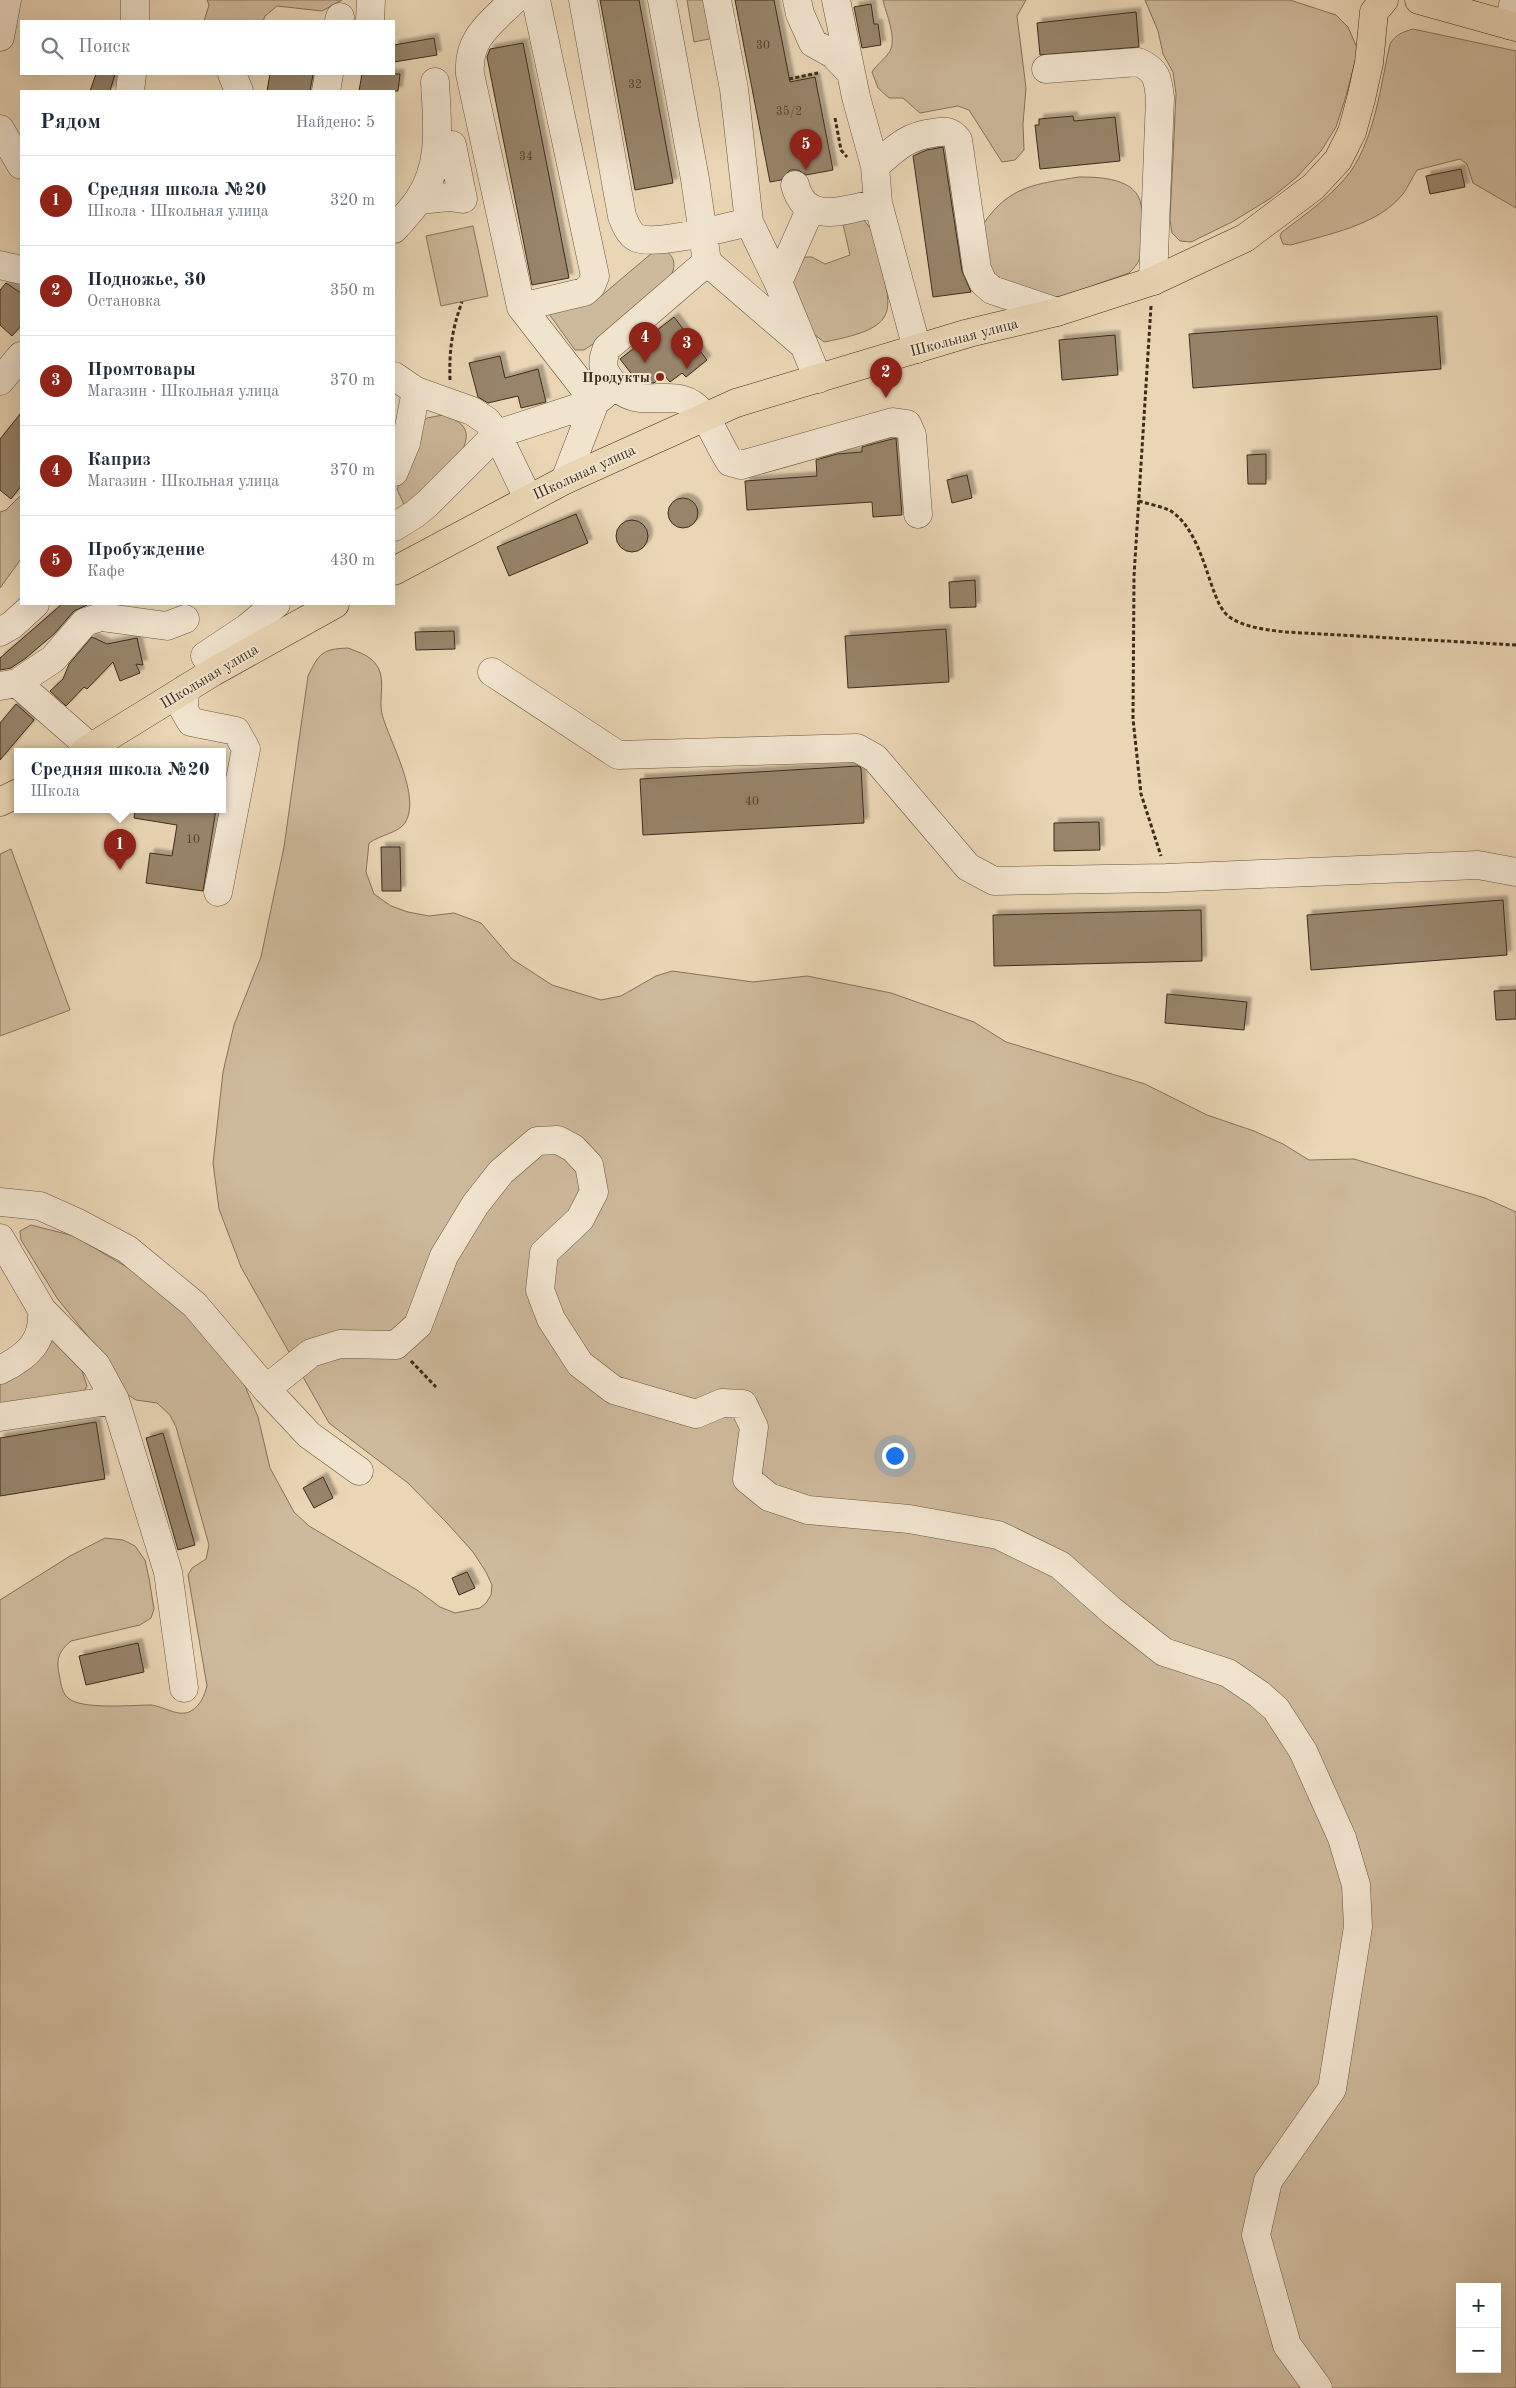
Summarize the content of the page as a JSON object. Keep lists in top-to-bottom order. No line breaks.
{"streets":{"main road":["Школьная улица"]},"places":["Продукты"],"house_numbers":["30","32","35/2","34","40","10"],"page":{"search":"Поиск","heading":["Рядом","Найдено: 5"],"pins":["5","4","3","2","1"],"list":[{"mark":"1","name":"Средняя школа №20","note":"Школа · Школьная улица","value":"320 m"},{"mark":"2","name":"Подножье, 30","note":"Остановка","value":"350 m"},{"mark":"3","name":"Промтовары","note":"Магазин · Школьная улица","value":"370 m"},{"mark":"4","name":"Каприз","note":"Магазин · Школьная улица","value":"370 m"},{"mark":"5","name":"Пробуждение","note":"Кафе","value":"430 m"}],"popup":["Средняя школа №20","Школа"],"map_buttons":["+","−"]}}
